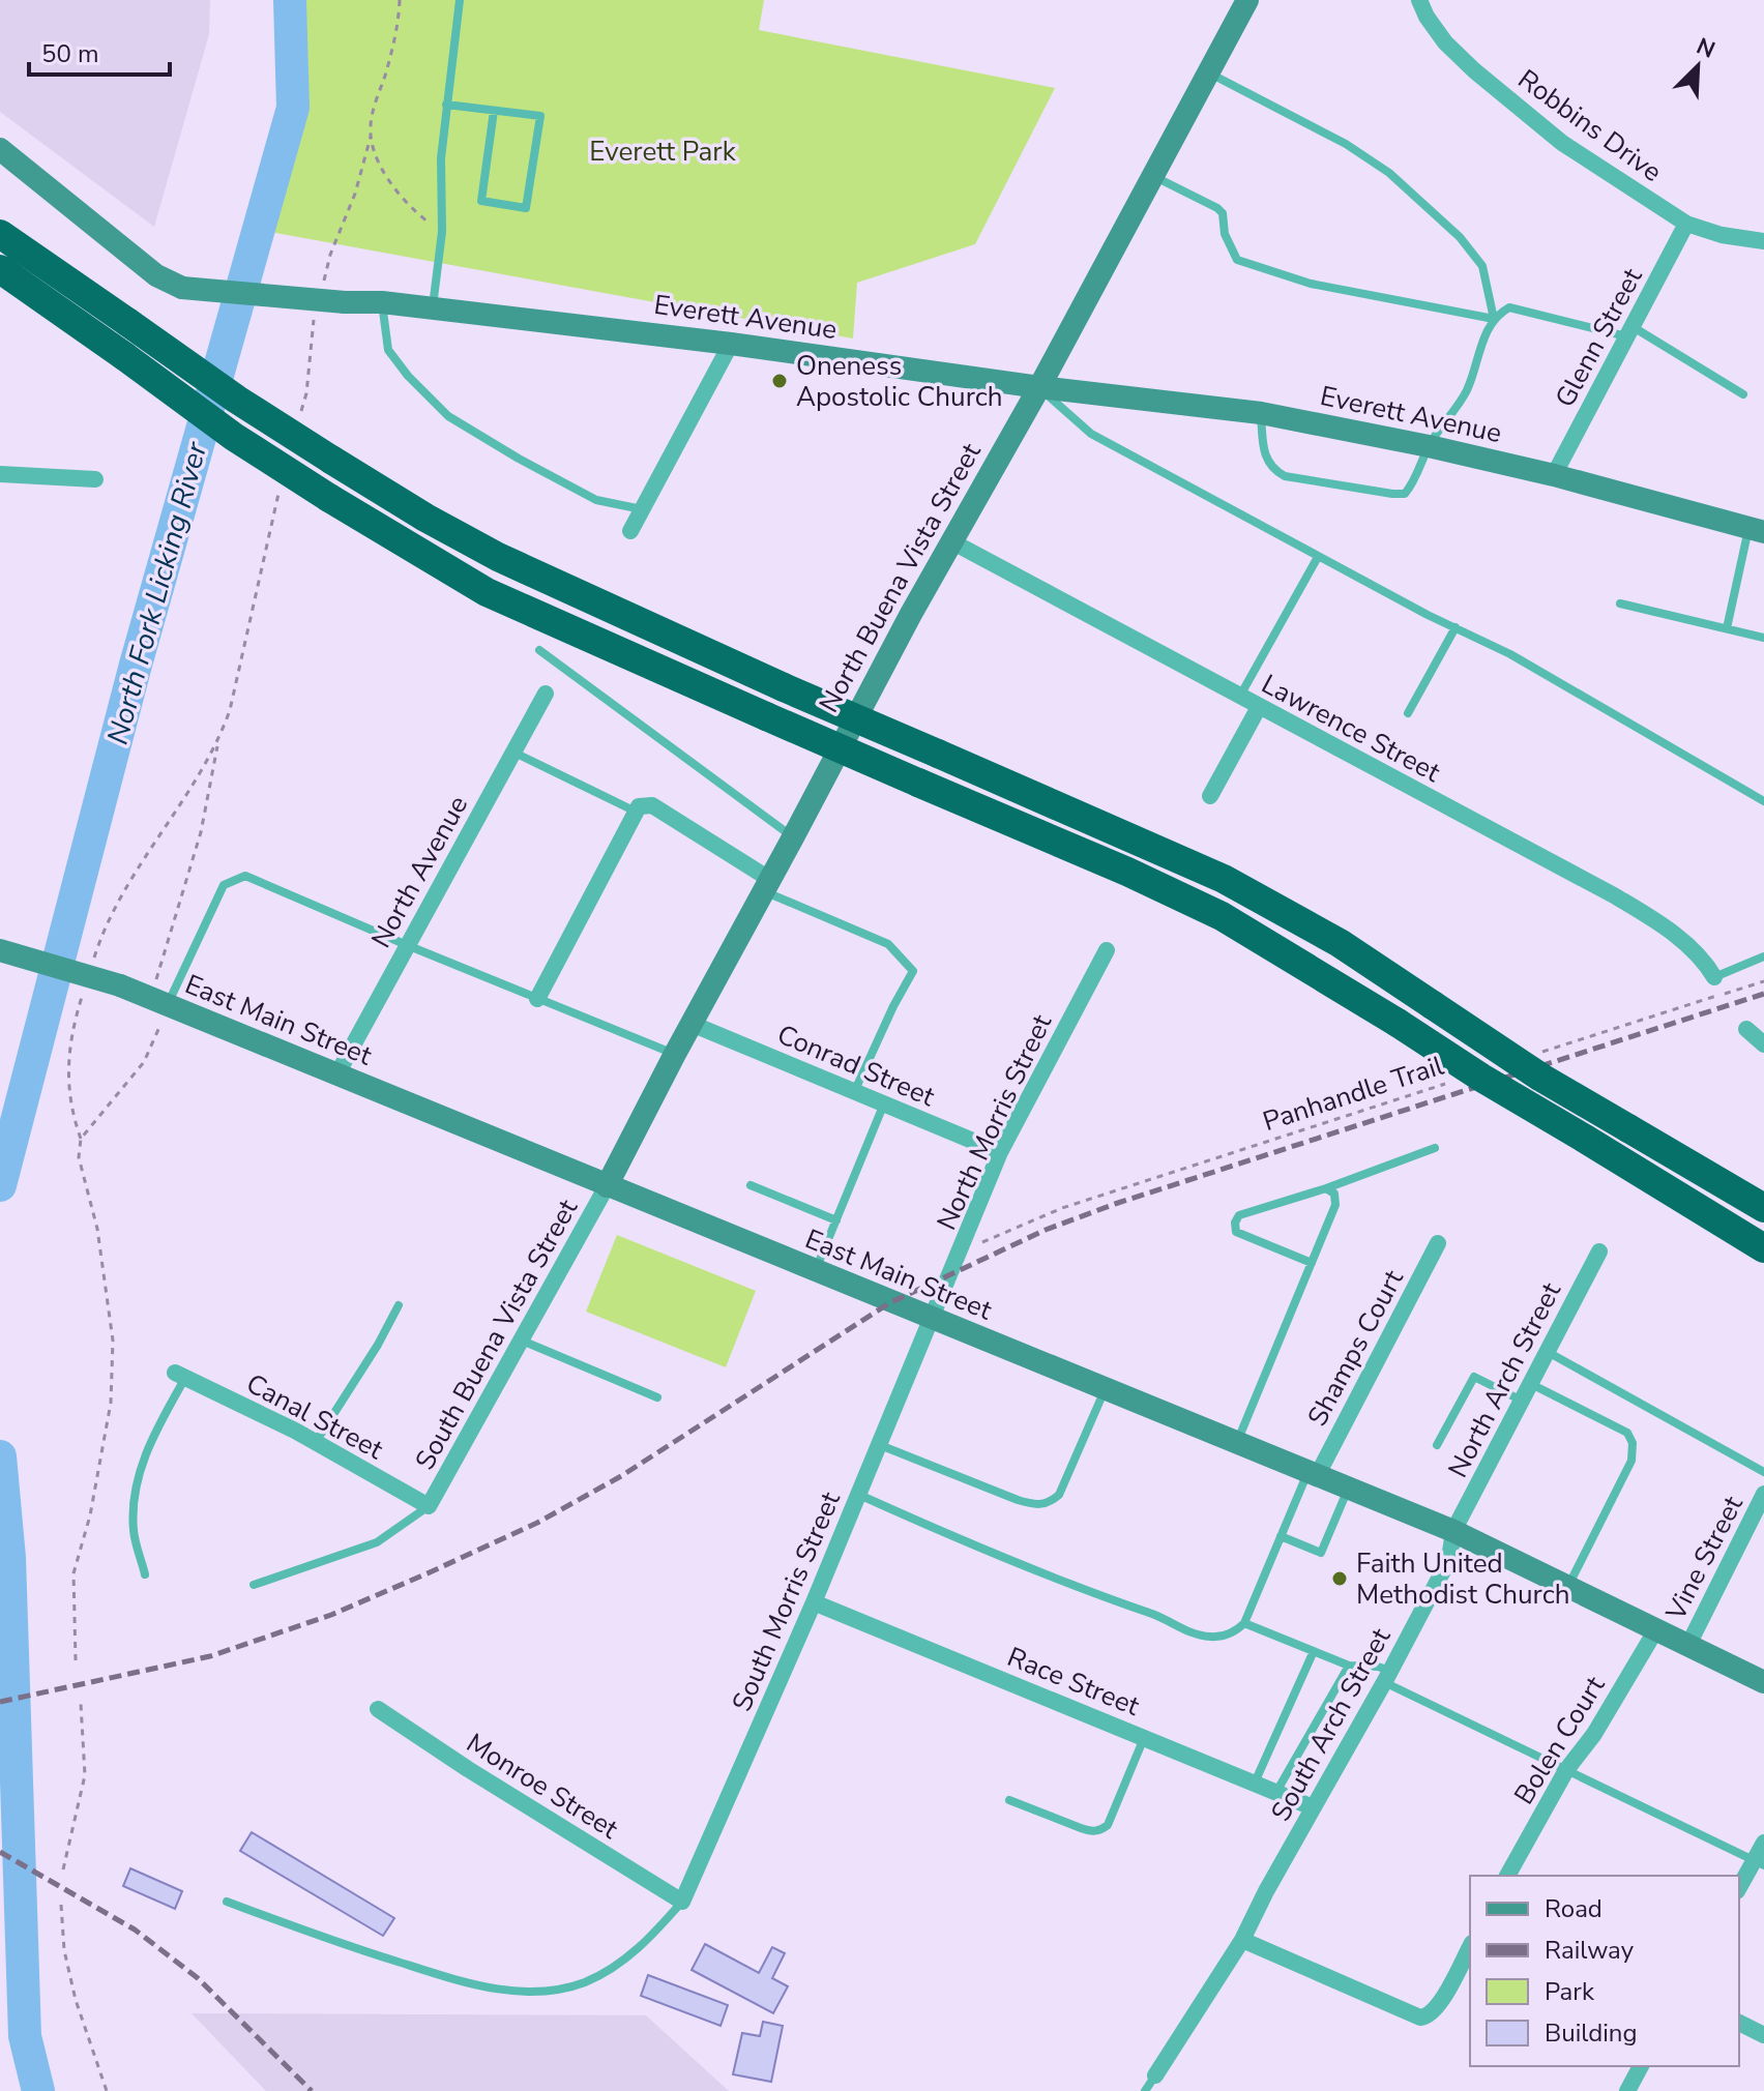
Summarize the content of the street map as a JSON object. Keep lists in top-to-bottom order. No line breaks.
{"streets":{"street":["Robbins Drive","Everett Avenue","Glenn Street","North Buena Vista Street","Lawrence Street","North Avenue","East Main Street","Conrad Street","North Morris Street","South Buena Vista Street","Shamps Court","North Arch Street","Canal Street","Vine Street","South Morris Street","Race Street","South Arch Street","Bolen Court","Monroe Street"],"path":["Panhandle Trail"]},"crossings":[["Robbins Drive","Glenn Street"],["Everett Avenue","Glenn Street"],["Everett Avenue","North Buena Vista Street"],["North Buena Vista Street","Lawrence Street"],["North Buena Vista Street","East Main Street"],["North Buena Vista Street","Conrad Street"],["North Buena Vista Street","South Buena Vista Street"],["North Avenue","East Main Street"],["East Main Street","North Morris Street"],["East Main Street","South Buena Vista Street"],["East Main Street","Shamps Court"],["East Main Street","North Arch Street"],["East Main Street","Vine Street"],["East Main Street","South Morris Street"],["East Main Street","South Arch Street"],["East Main Street","Bolen Court"],["Conrad Street","North Morris Street"],["Panhandle Trail","North Morris Street"],["North Morris Street","South Morris Street"],["South Buena Vista Street","Canal Street"],["North Arch Street","South Arch Street"],["South Morris Street","Race Street"],["South Morris Street","Monroe Street"],["Race Street","South Arch Street"]],"water":["North Fork Licking River"],"parks":["Everett Park"],"places":["Oneness Apostolic Church","Faith United Methodist Church"],"legend":["Road","Railway","Park","Building"],"scale_bar":"50 m","north":"top right"}
